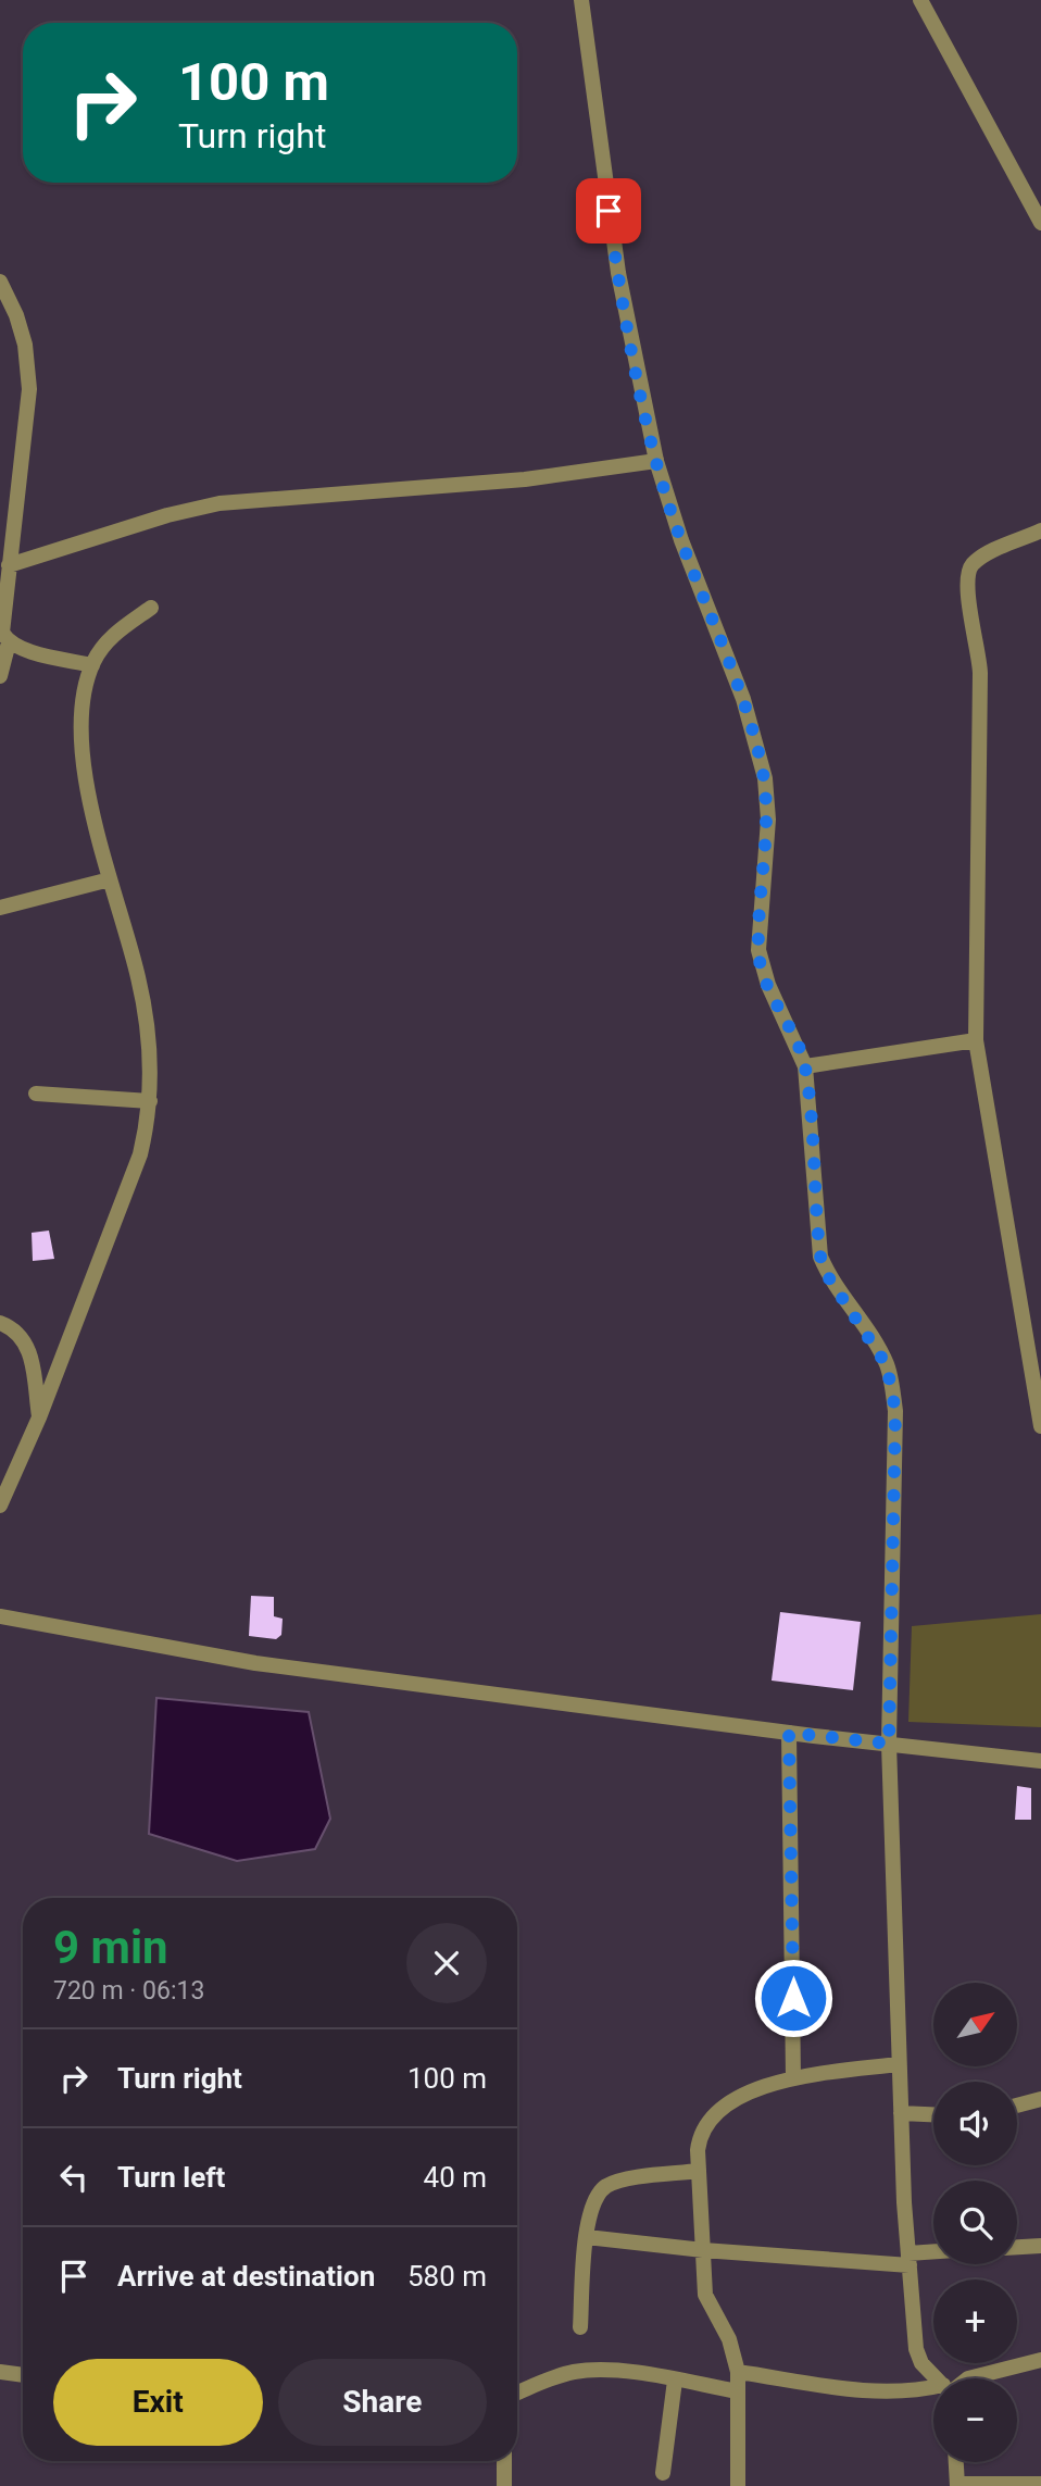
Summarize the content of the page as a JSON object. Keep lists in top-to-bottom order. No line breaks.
{"north":"top right","page":{"turn":["100 m","Turn right"],"heading":["9 min","720 m · 06:13"],"map_buttons":["+","−"],"list":[{"name":"Turn right","value":"100 m"},{"name":"Turn left","value":"40 m"},{"name":"Arrive at destination","value":"580 m"}],"buttons":["Exit","Share"]}}
